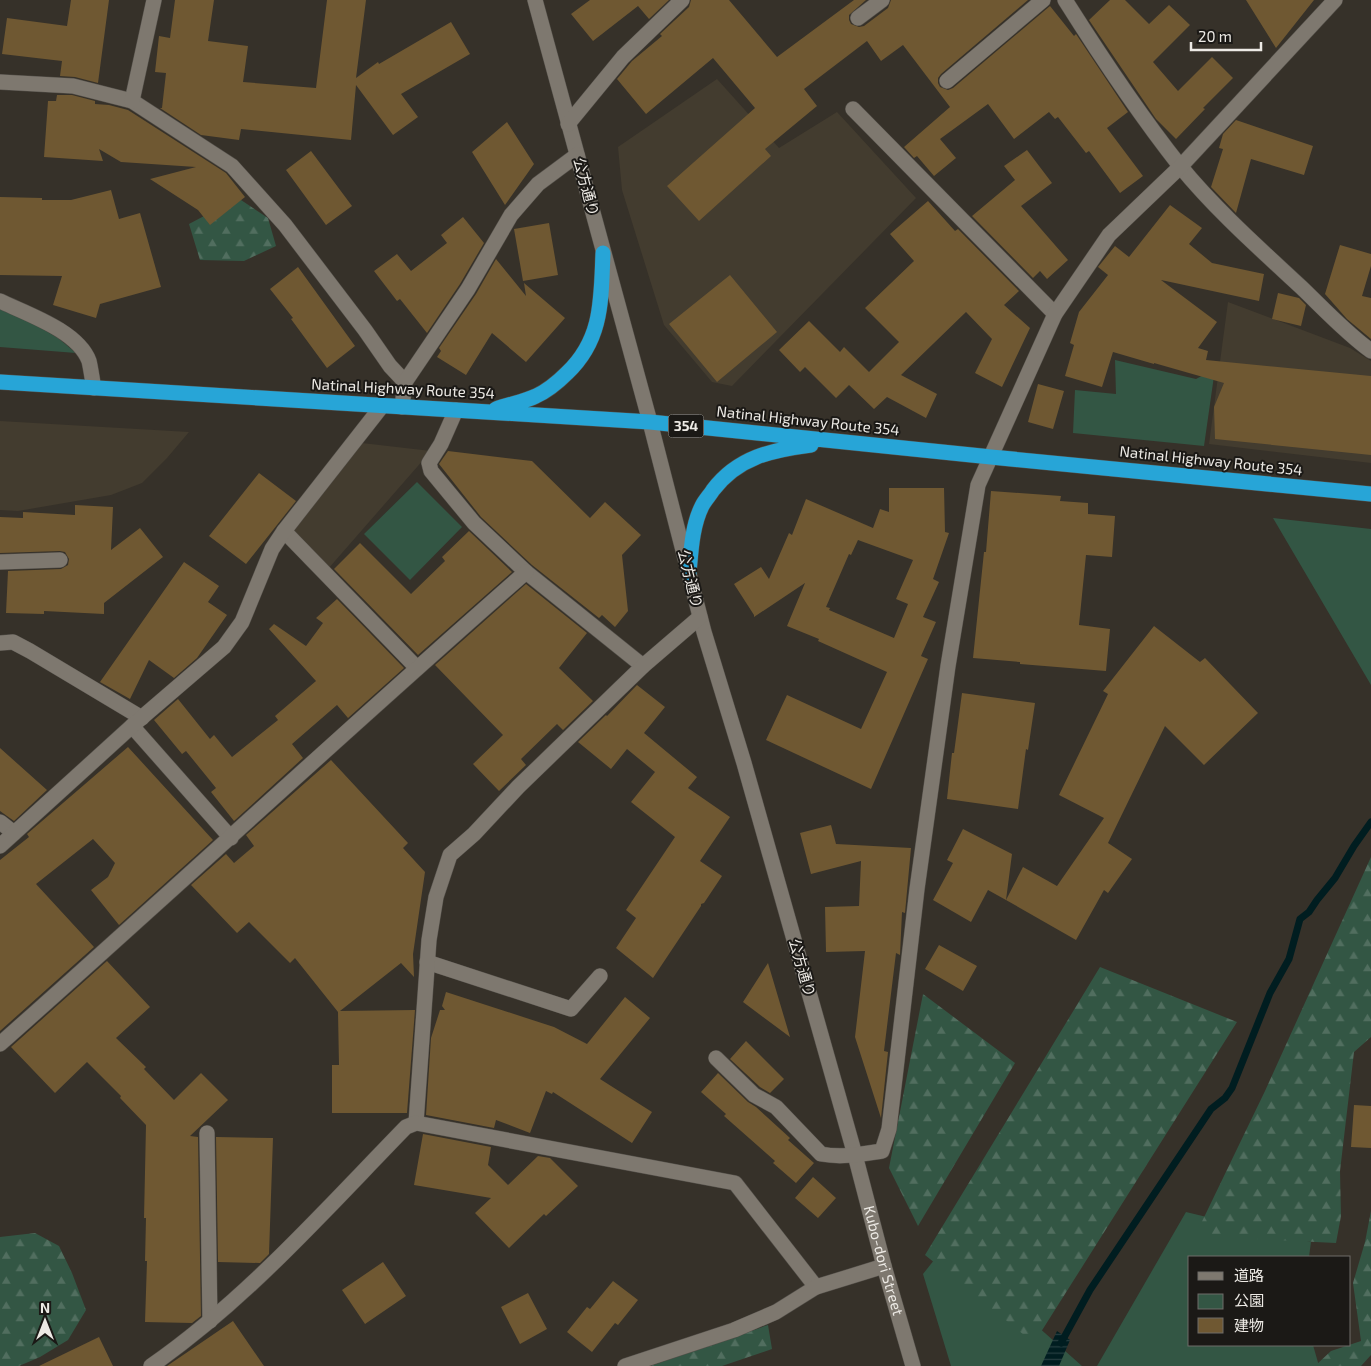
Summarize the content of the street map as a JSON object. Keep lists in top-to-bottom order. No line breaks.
{"streets":{"highway":["Natinal Highway Route 354","354"],"street":["公方通り","Kubo-dori Street"]},"crossings":[["公方通り","Natinal Highway Route 354"],["公方通り","Kubo-dori Street"]],"legend":["道路","公園","建物"],"scale_bar":"20 m","north":"top"}
